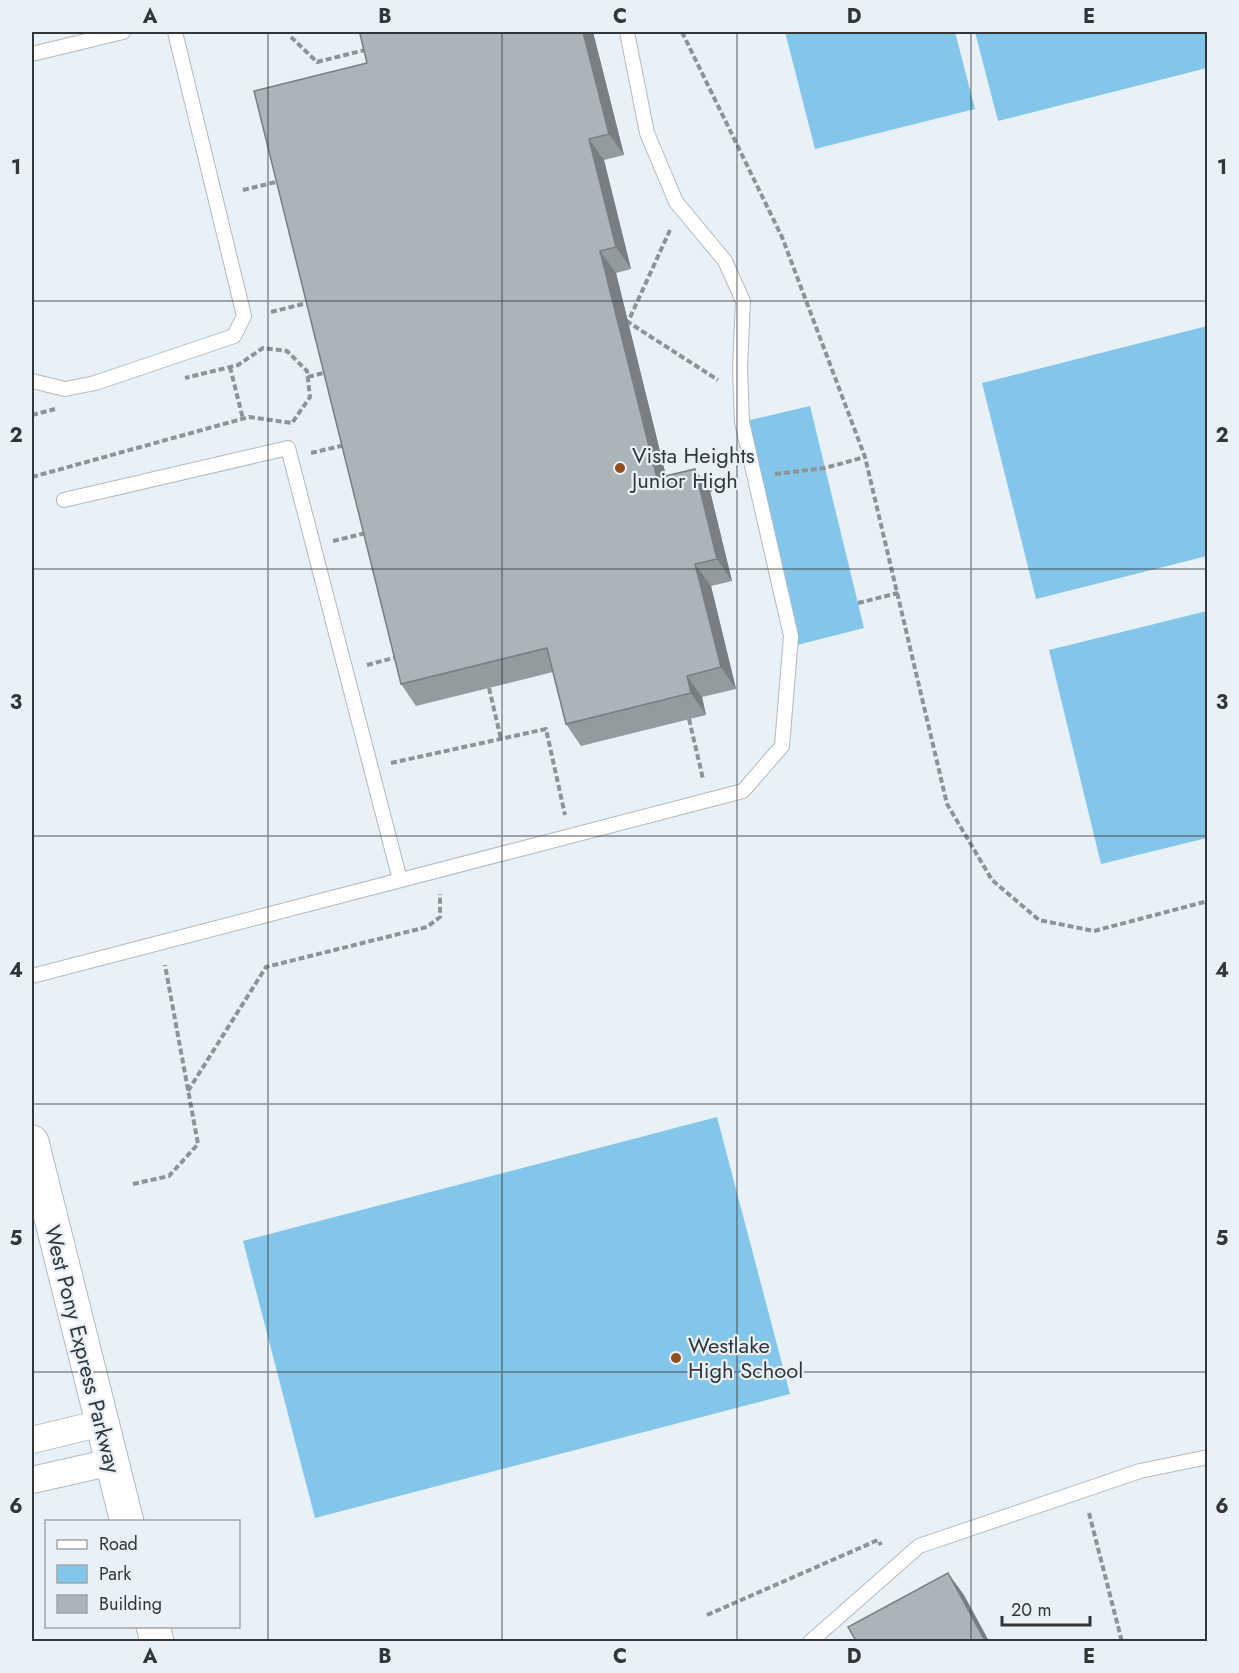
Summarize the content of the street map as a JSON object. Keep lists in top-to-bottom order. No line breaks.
{"streets":{"main road":["West Pony Express Parkway"]},"places":["Vista Heights Junior High","Westlake High School"],"legend":["Road","Park","Building"],"scale_bar":"20 m","grid":{"columns":["A","B","C","D","E"],"rows":["1","2","3","4","5","6"]}}
